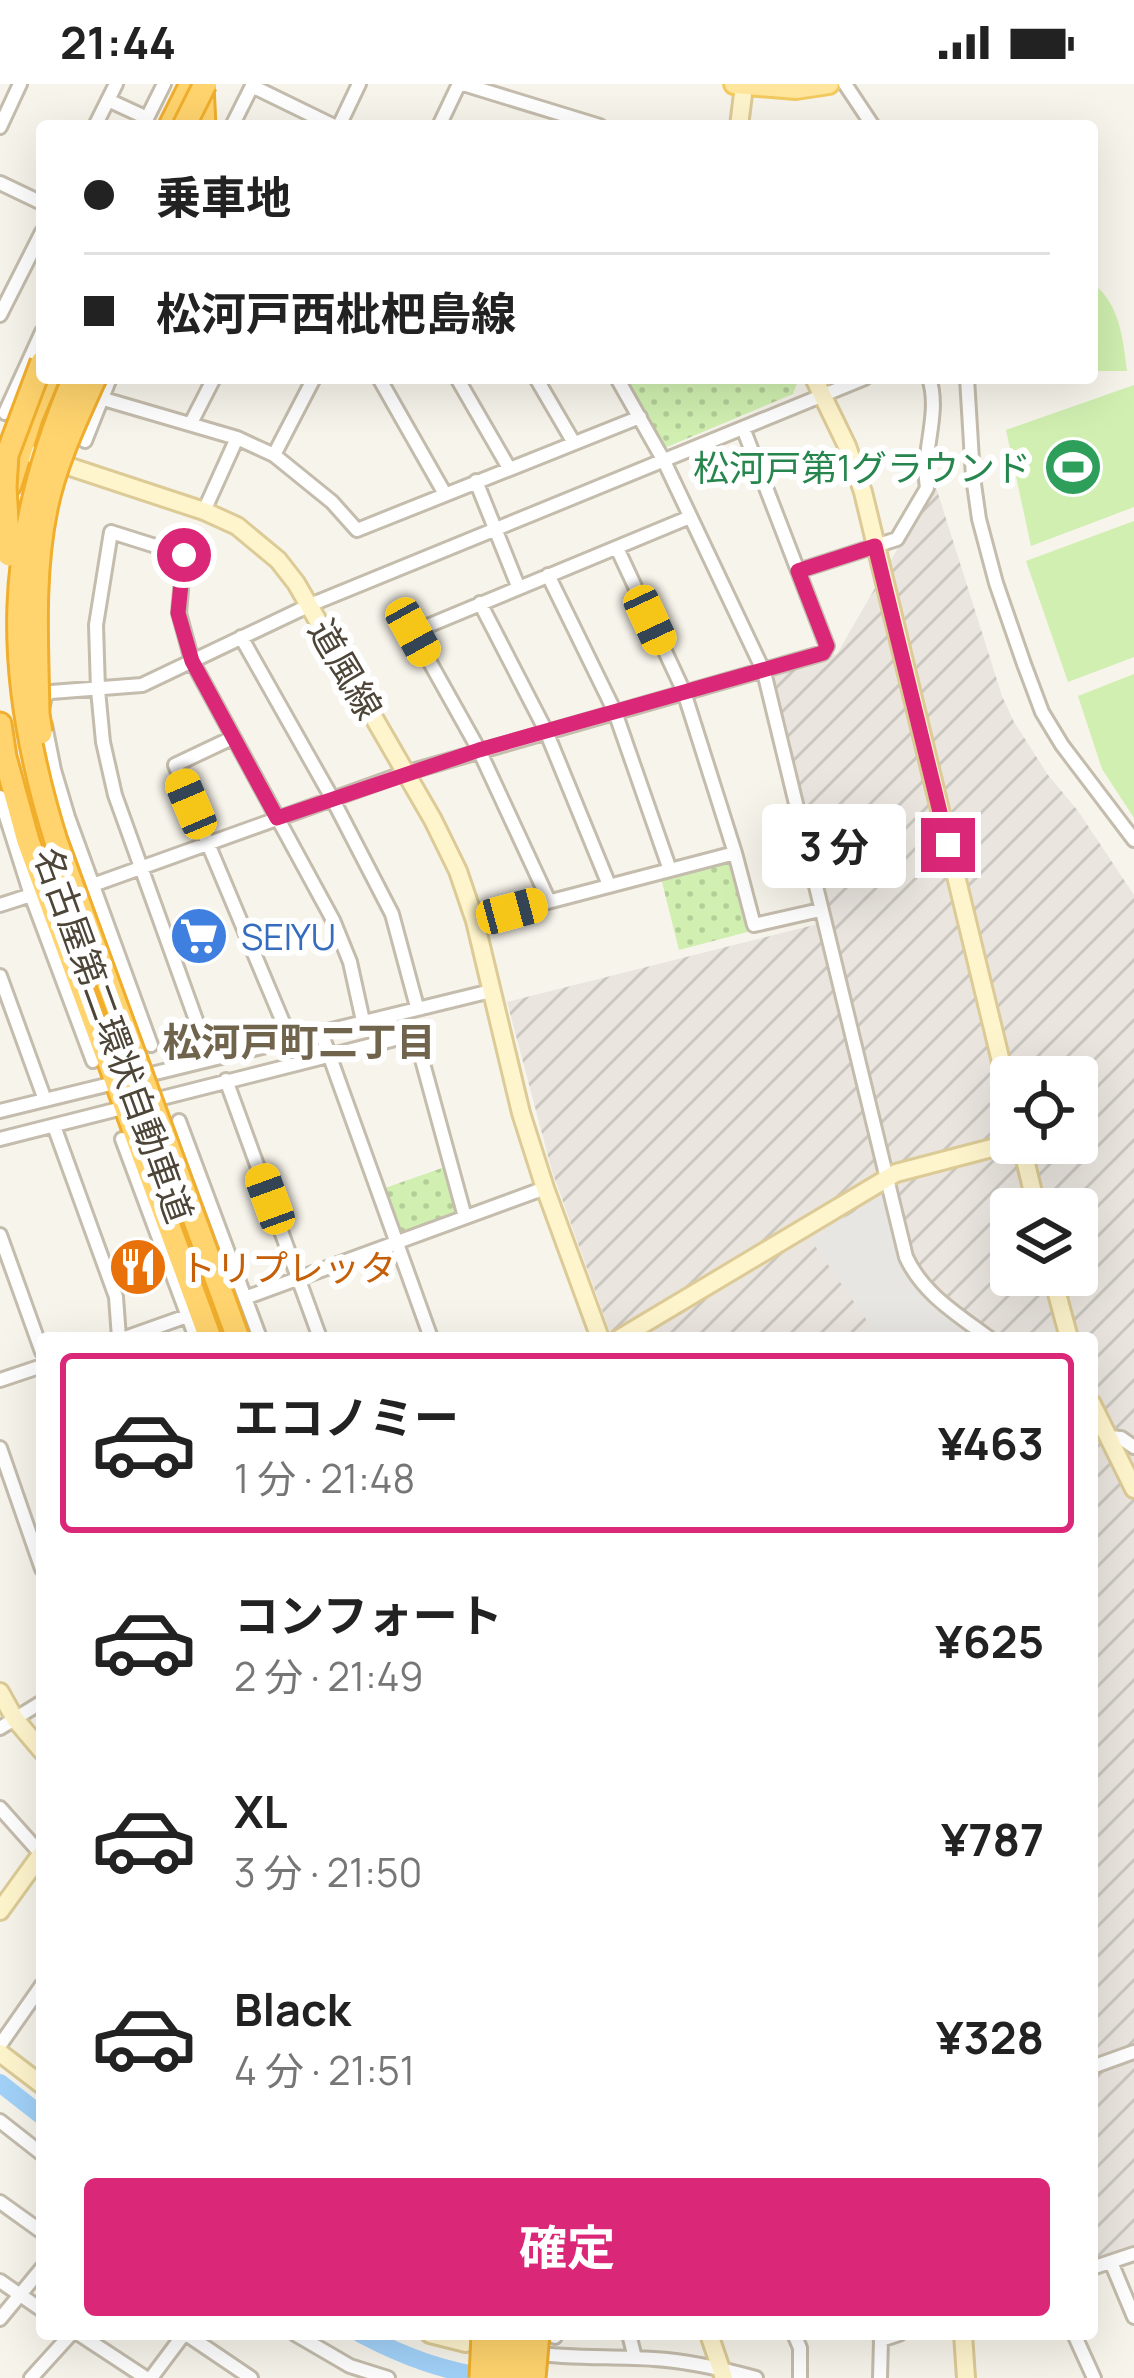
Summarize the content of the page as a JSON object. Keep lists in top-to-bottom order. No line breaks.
{"streets":{"highway":["名古屋第二環状自動車道"],"street":["道風線"]},"districts":["松河戸町二丁目"],"places":{"sports":["松河戸第1グラウンド"],"supermarket":["SEIYU"],"restaurant":["トリプレッタ"]},"page":{"status":"21:44","banner":["乗車地","松河戸西枇杷島線"],"bubble":"3 分","list":[{"name":"エコノミー","note":"1 分 · 21:48","value":"¥463"},{"name":"コンフォート","note":"2 分 · 21:49","value":"¥625"},{"name":"XL","note":"3 分 · 21:50","value":"¥787"},{"name":"Black","note":"4 分 · 21:51","value":"¥328"}],"buttons":"確定"}}
